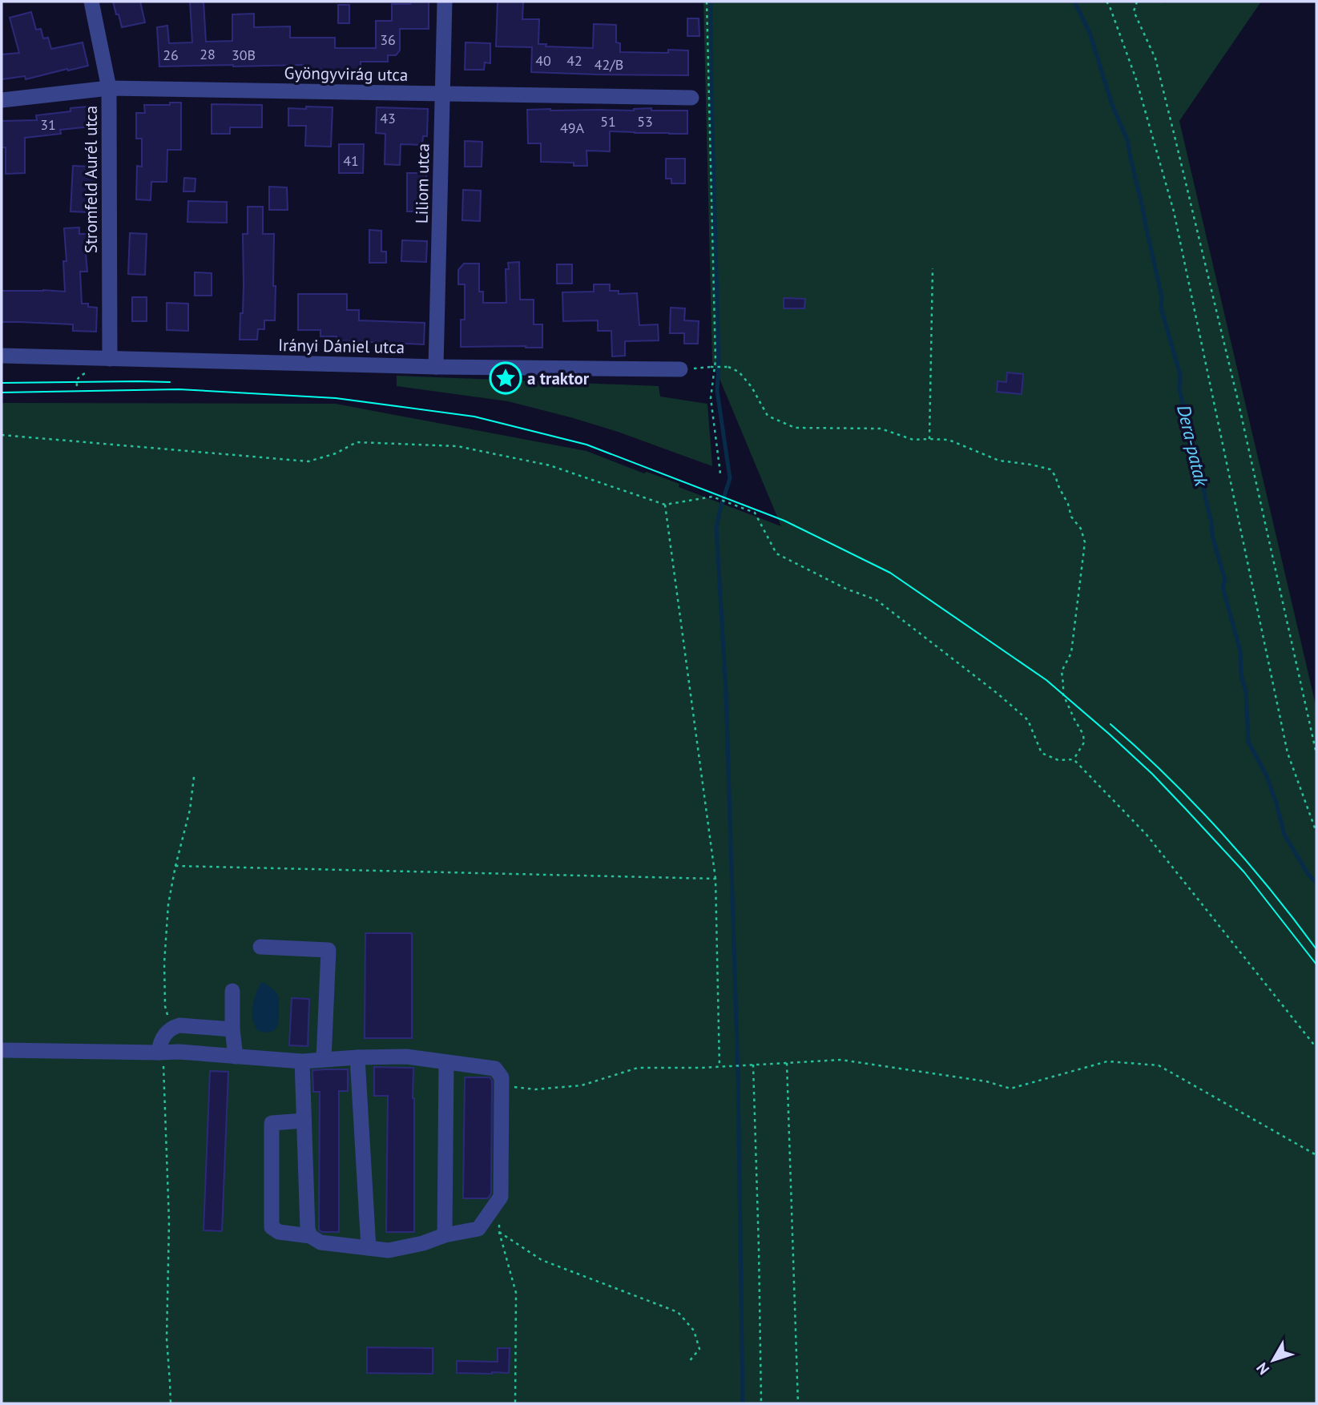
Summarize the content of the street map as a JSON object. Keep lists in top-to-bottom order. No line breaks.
{"streets":{"street":["Gyöngyvirág utca","Stromfeld Aurél utca","Liliom utca","Irányi Dániel utca"]},"crossings":[["Gyöngyvirág utca","Stromfeld Aurél utca"],["Gyöngyvirág utca","Liliom utca"],["Stromfeld Aurél utca","Irányi Dániel utca"],["Liliom utca","Irányi Dániel utca"]],"water":["Dera-patak"],"places":{"place":["a traktor"]},"house_numbers":["36","28","26","30B","40","42","42/B","43","51","53","31","49A","41"],"north":"bottom left"}
